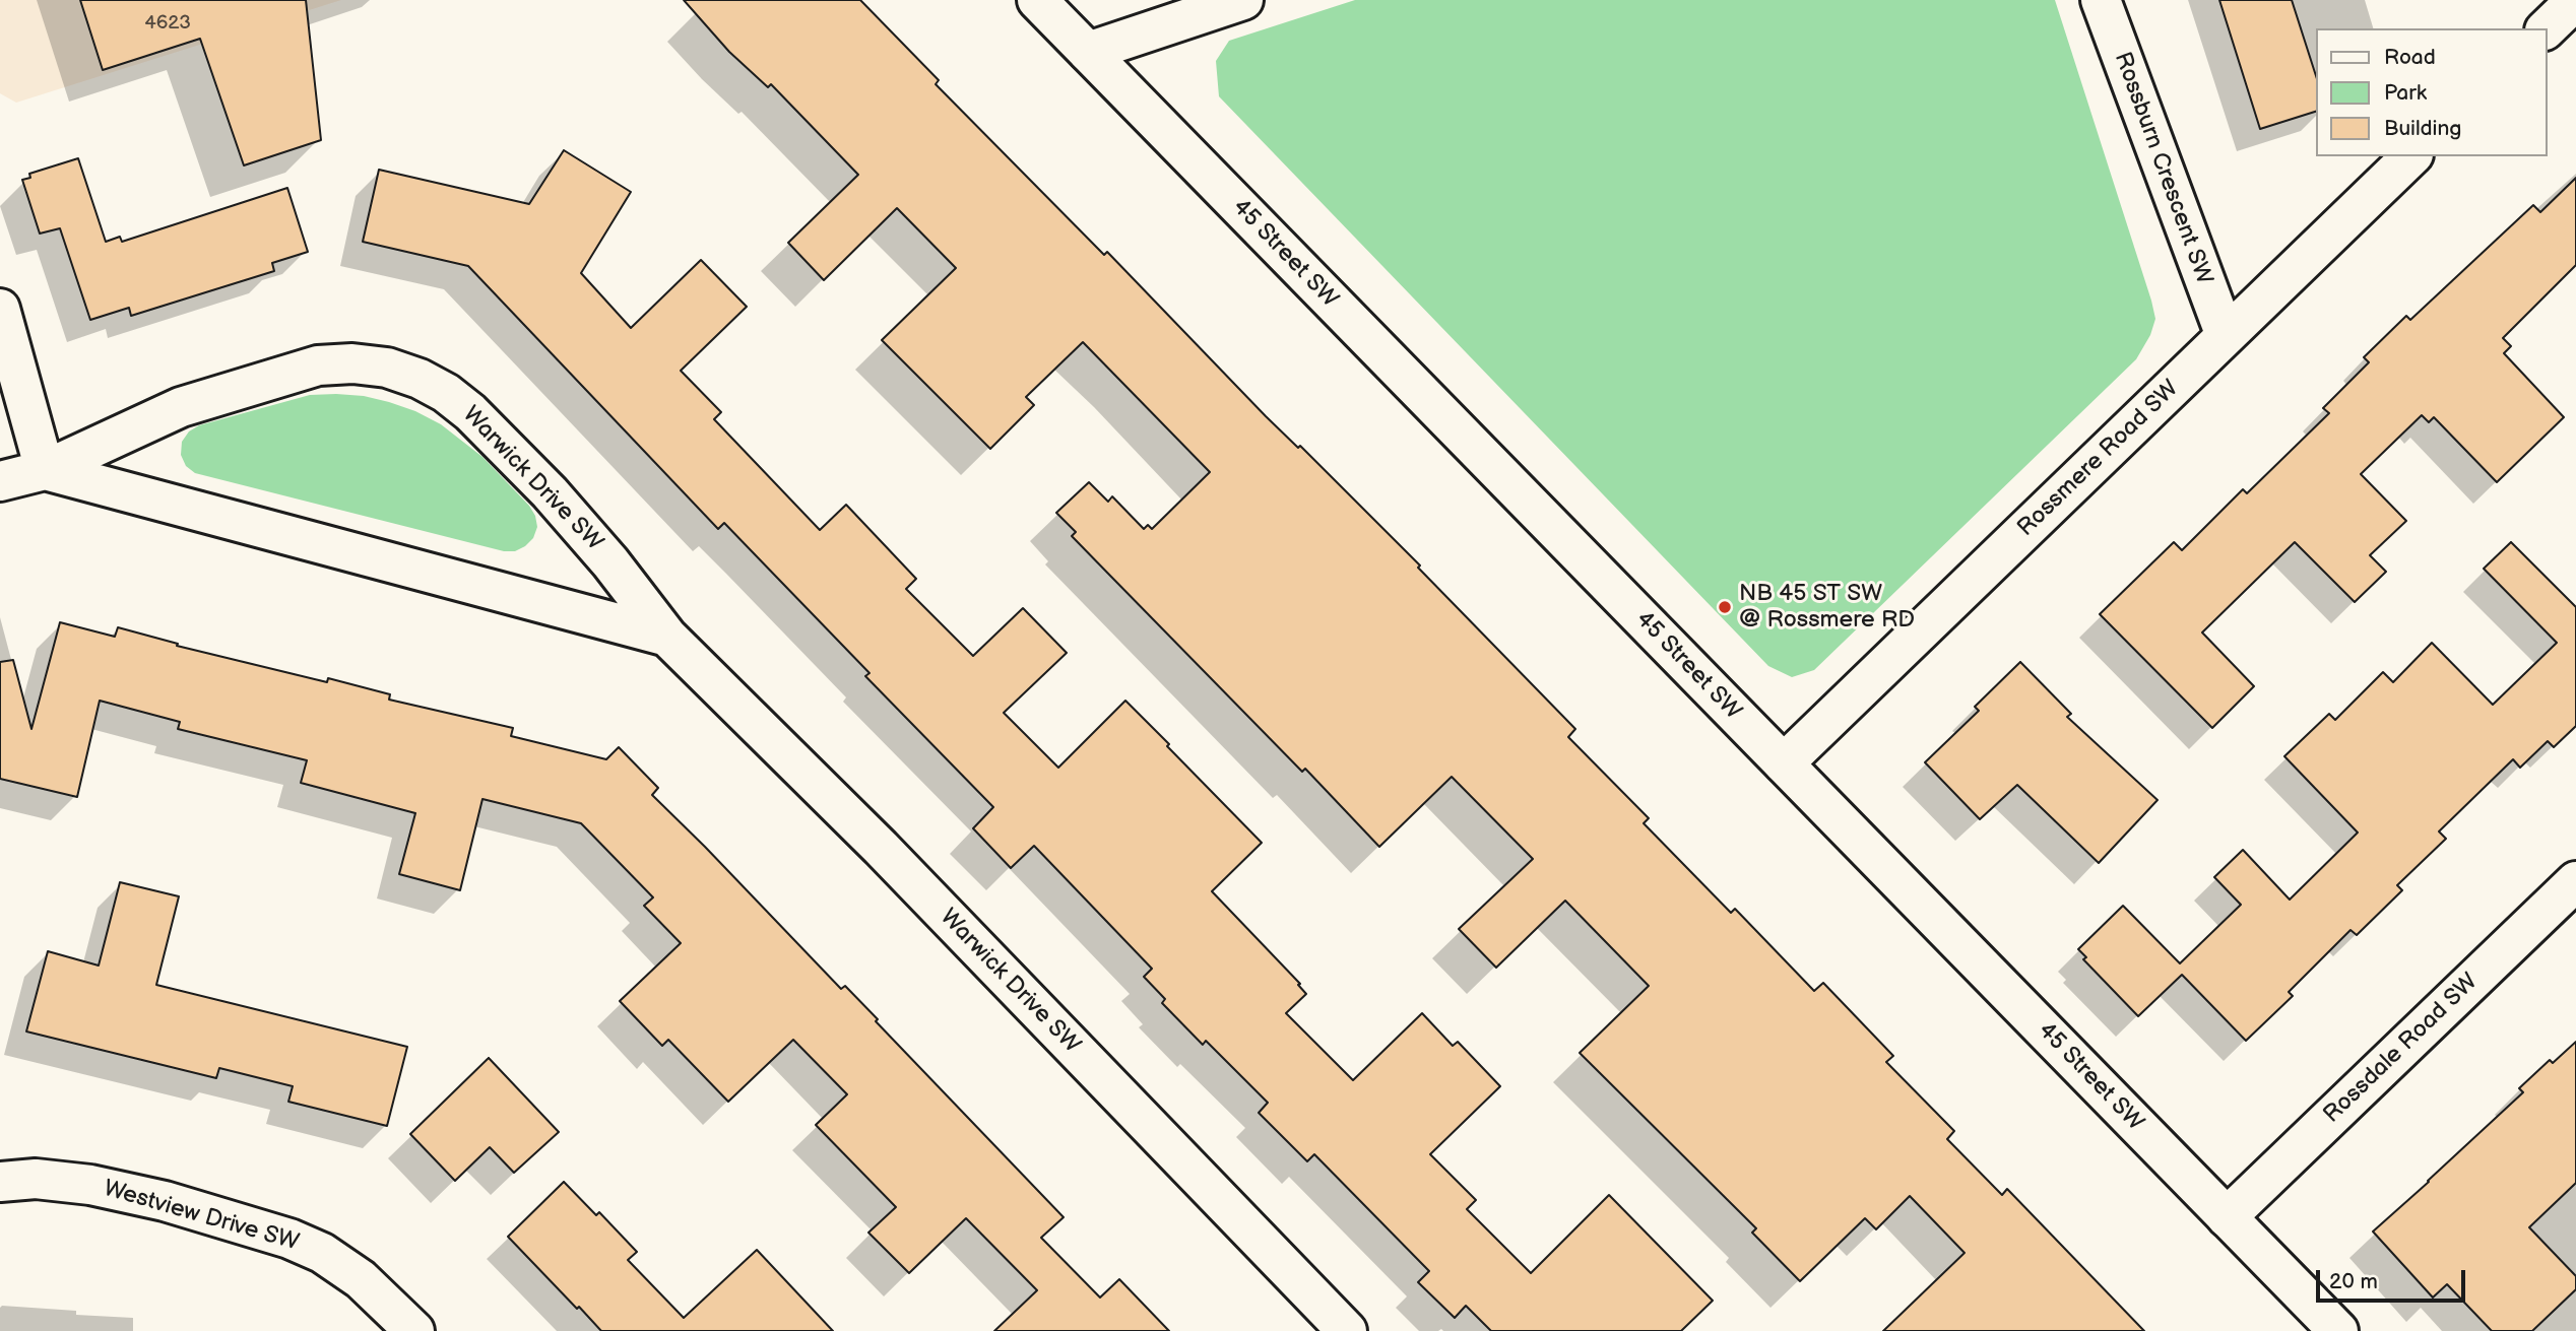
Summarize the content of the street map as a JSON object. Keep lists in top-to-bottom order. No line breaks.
{"streets":{"street":["Rossburn Crescent SW","45 Street SW","Rossmere Road SW","Warwick Drive SW","Rossdale Road SW","Westview Drive SW"]},"crossings":[["Rossburn Crescent SW","Rossmere Road SW"],["45 Street SW","Rossmere Road SW"],["45 Street SW","Rossdale Road SW"]],"places":["NB 45 ST SW @ Rossmere RD"],"house_numbers":["4623"],"legend":["Road","Park","Building"],"scale_bar":"20 m"}
